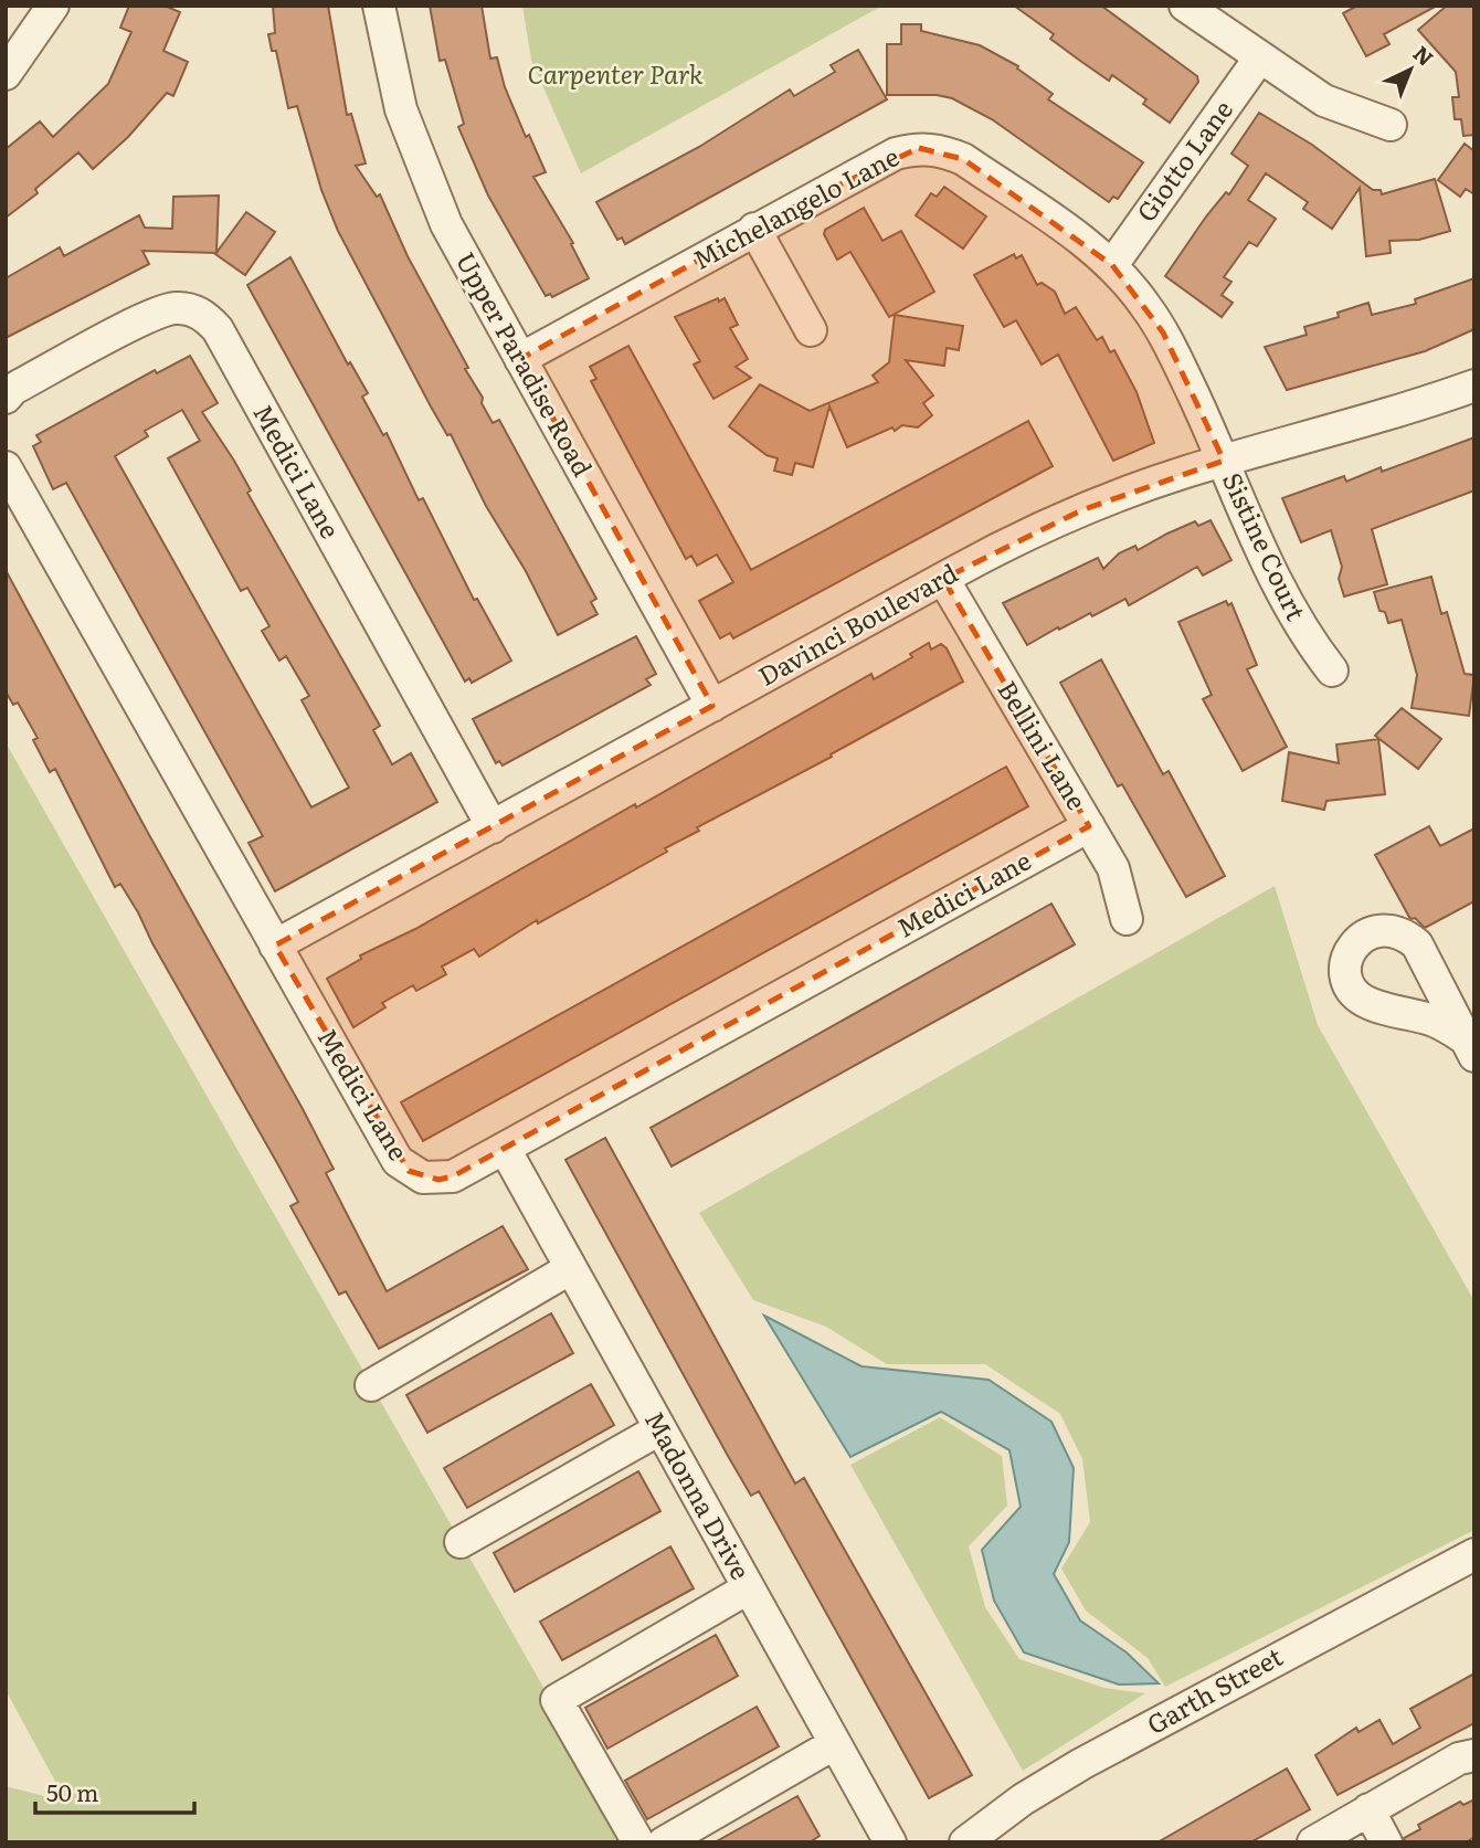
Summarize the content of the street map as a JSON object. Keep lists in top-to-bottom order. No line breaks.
{"streets":{"street":["Giotto Lane","Michelangelo Lane","Upper Paradise Road","Medici Lane","Sistine Court","Davinci Boulevard","Bellini Lane","Madonna Drive","Garth Street"]},"crossings":[["Giotto Lane","Michelangelo Lane"],["Michelangelo Lane","Upper Paradise Road"],["Michelangelo Lane","Sistine Court"],["Michelangelo Lane","Davinci Boulevard"],["Upper Paradise Road","Davinci Boulevard"],["Medici Lane","Davinci Boulevard"],["Medici Lane","Bellini Lane"],["Medici Lane","Madonna Drive"],["Sistine Court","Davinci Boulevard"],["Davinci Boulevard","Bellini Lane"]],"parks":["Carpenter Park"],"scale_bar":"50 m","north":"top right"}
